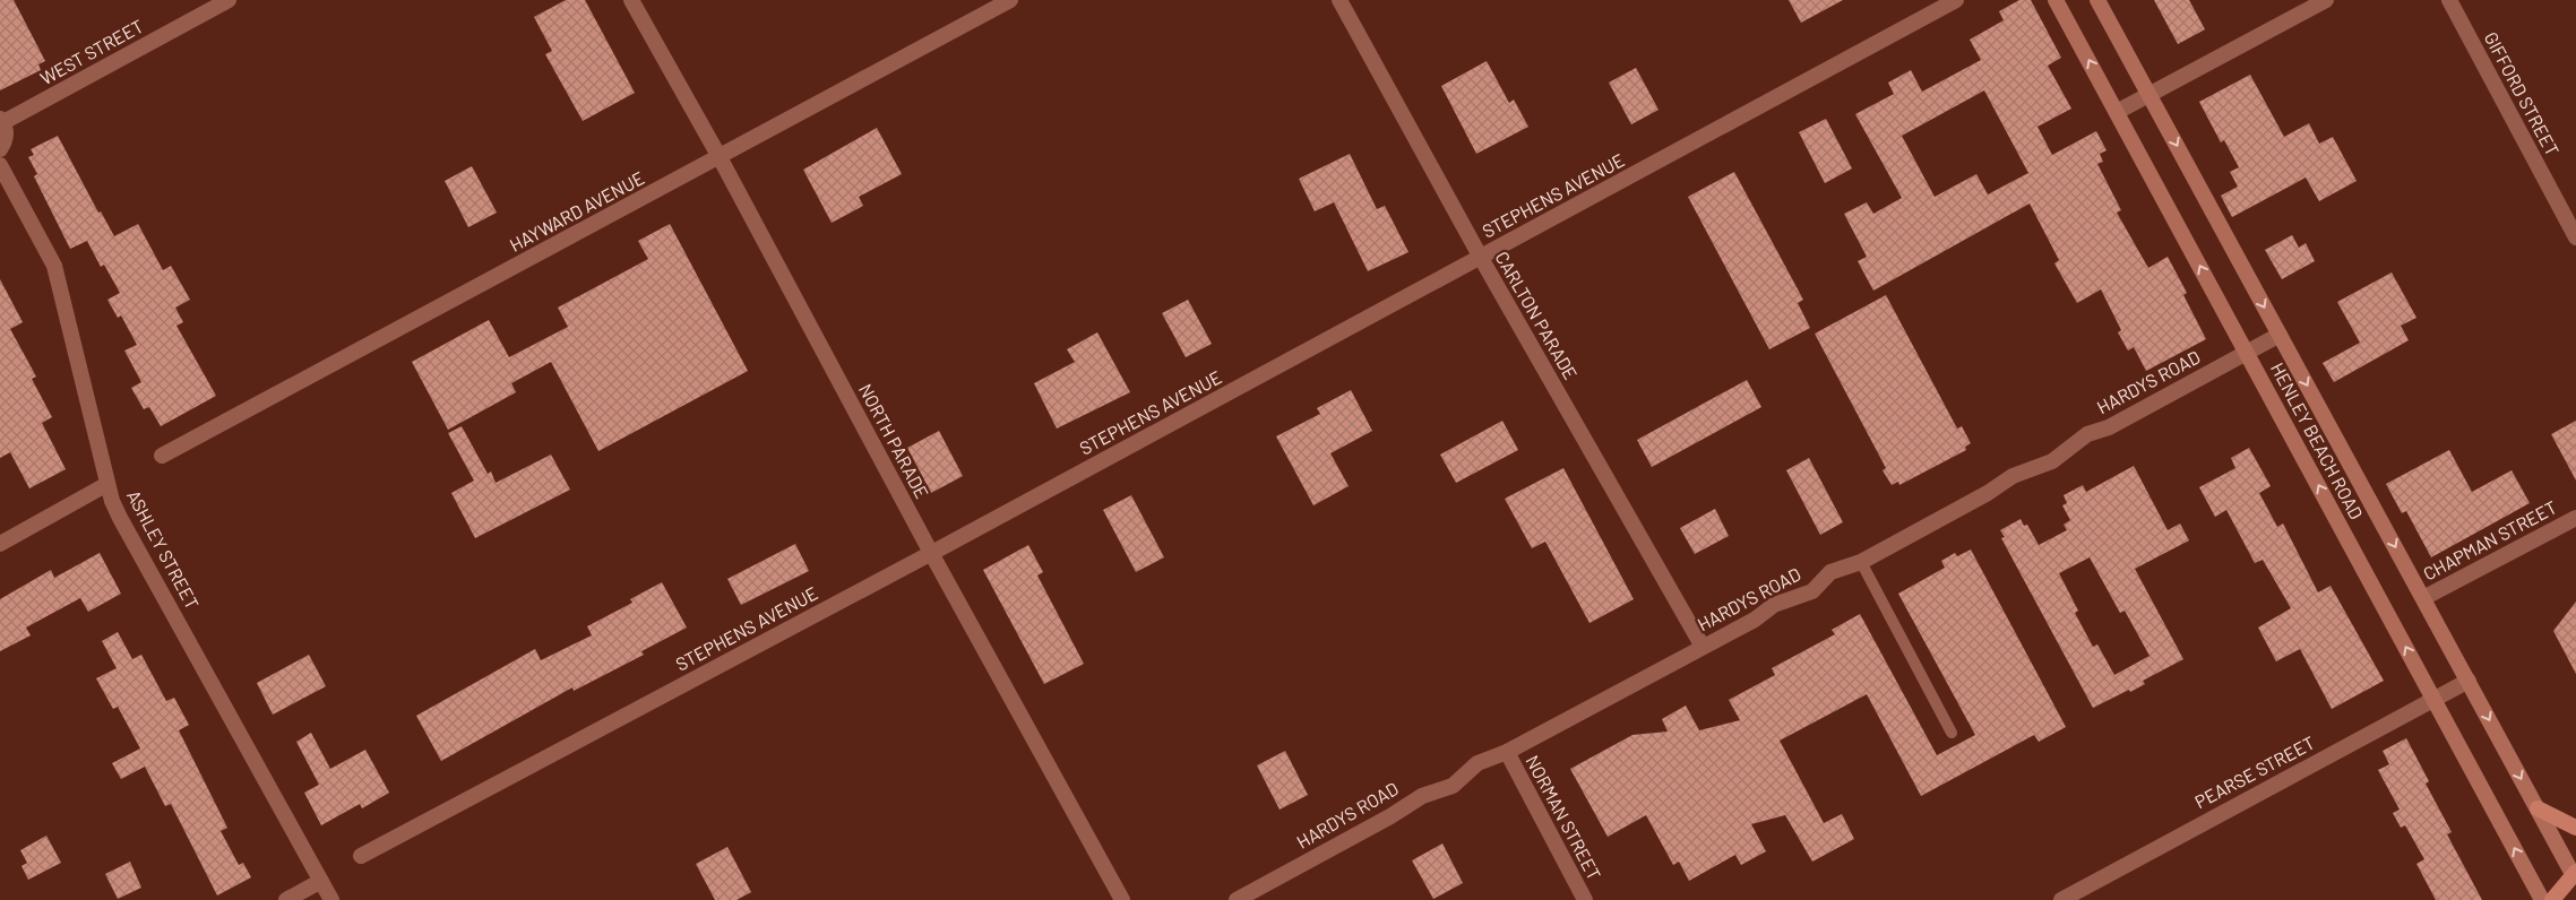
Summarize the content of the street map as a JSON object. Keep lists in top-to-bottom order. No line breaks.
{"streets":{"main road":["HENLEY BEACH ROAD"],"street":["WEST STREET","GIFFORD STREET","STEPHENS AVENUE","HAYWARD AVENUE","CARLTON PARADE","HARDYS ROAD","NORTH PARADE","CHAPMAN STREET","ASHLEY STREET","PEARSE STREET","NORMAN STREET"]},"crossings":[["STEPHENS AVENUE","CARLTON PARADE"],["STEPHENS AVENUE","NORTH PARADE"],["HAYWARD AVENUE","NORTH PARADE"],["CARLTON PARADE","HARDYS ROAD"],["HARDYS ROAD","HENLEY BEACH ROAD"],["HARDYS ROAD","NORMAN STREET"],["HENLEY BEACH ROAD","CHAPMAN STREET"],["HENLEY BEACH ROAD","PEARSE STREET"]]}
